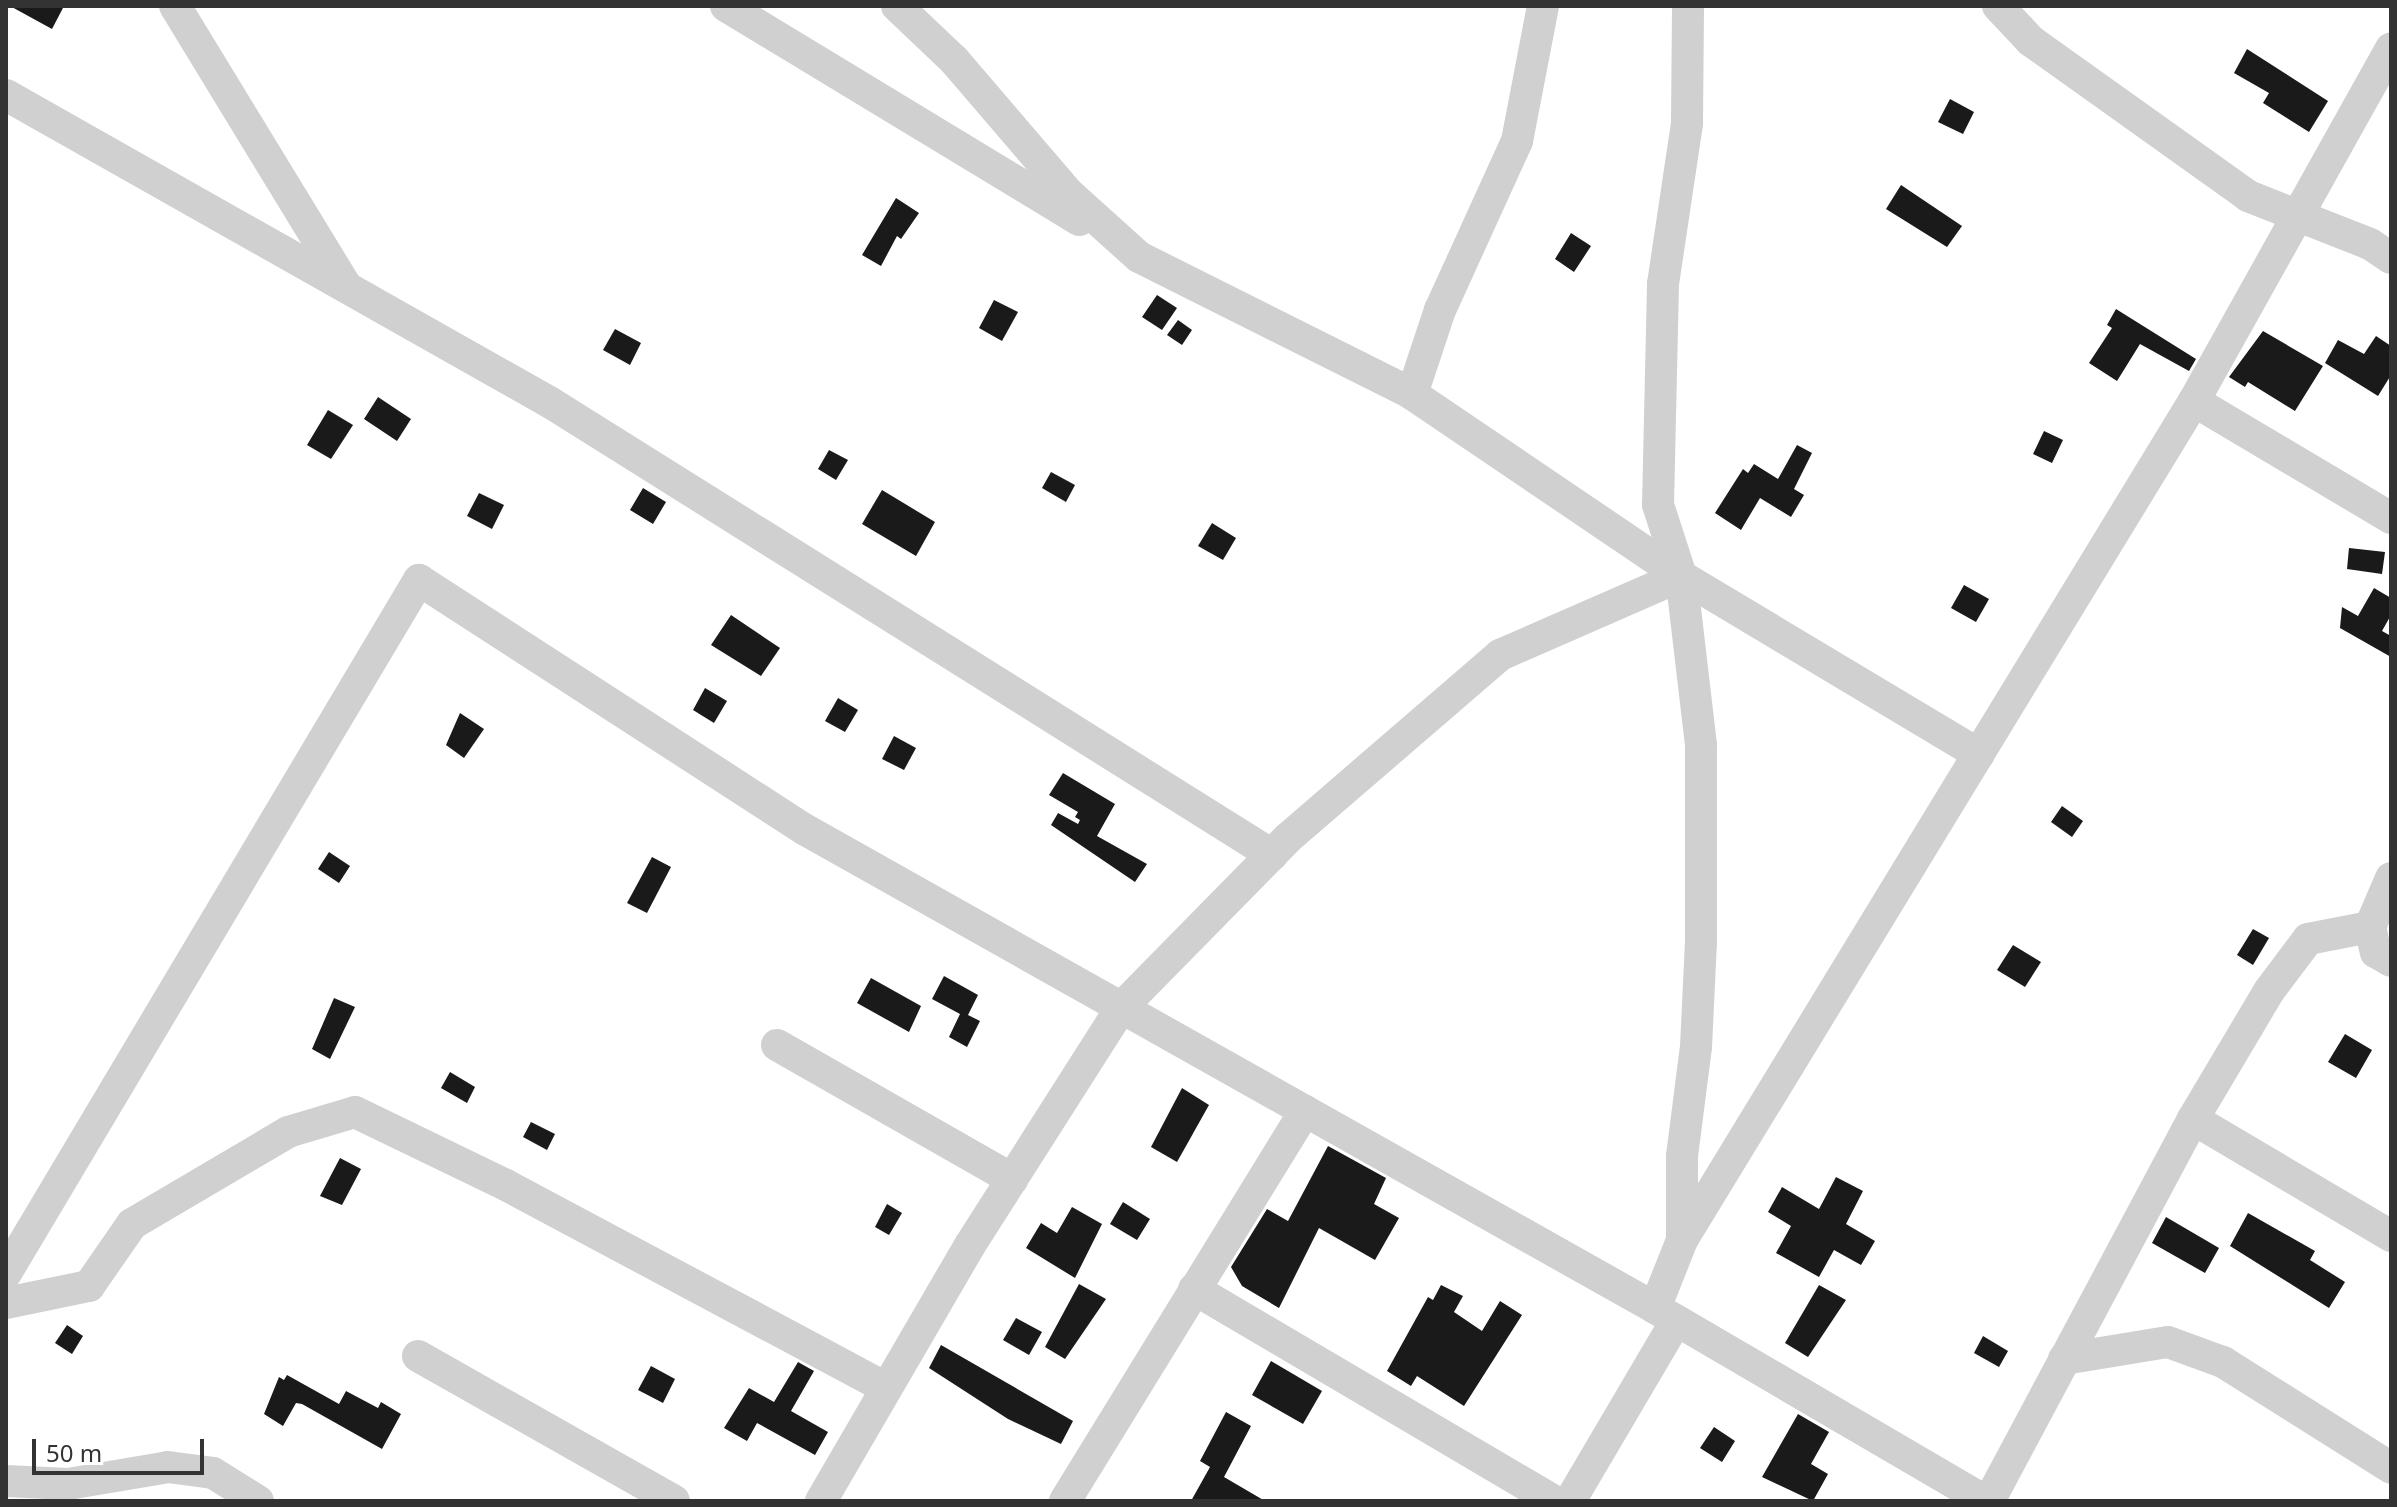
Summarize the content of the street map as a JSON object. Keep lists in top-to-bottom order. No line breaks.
{"scale_bar":"50 m"}
